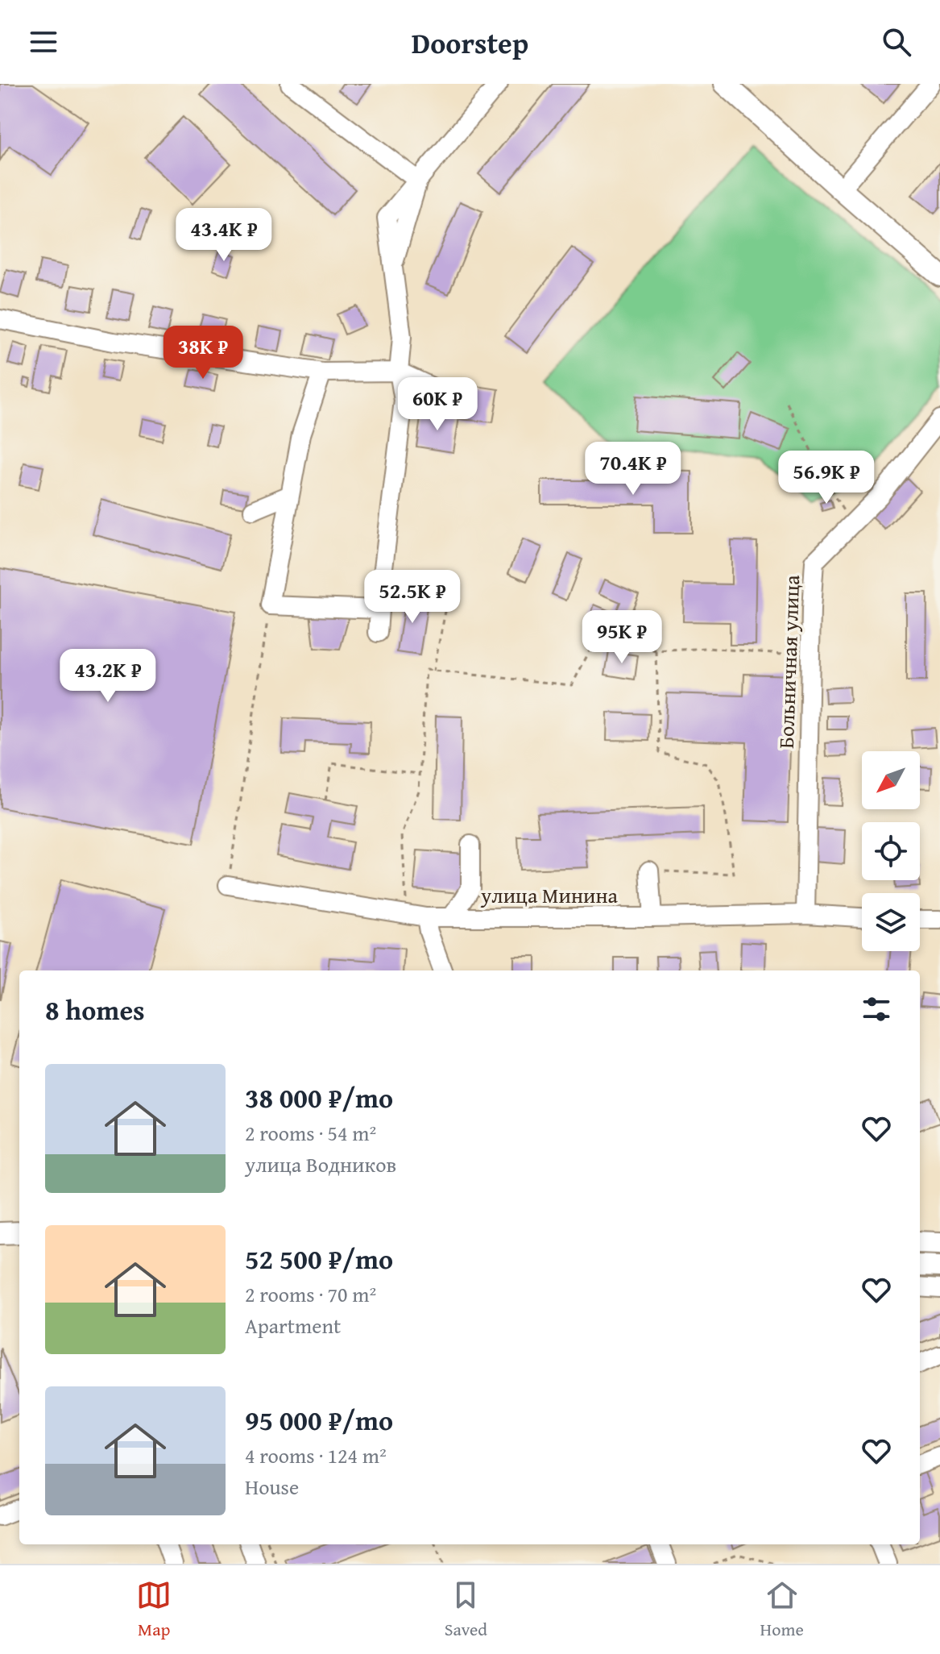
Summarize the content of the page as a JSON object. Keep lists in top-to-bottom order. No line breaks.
{"streets":{"street":["Больничная улица","улица Минина"]},"crossings":[["Больничная улица","улица Минина"]],"north":"bottom left","page":{"header":"Doorstep","price":["43.4K ₽","38K ₽","60K ₽","70.4K ₽","56.9K ₽","52.5K ₽","95K ₽","43.2K ₽"],"heading":"8 homes","list":[{"name":"38 000 ₽/mo","note":"2 rooms · 54 m² · улица Водников"},{"name":"52 500 ₽/mo","note":"2 rooms · 70 m² · Apartment"},{"name":"95 000 ₽/mo","note":"4 rooms · 124 m² · House"}],"tabs":["Map","Saved","Home"]}}
